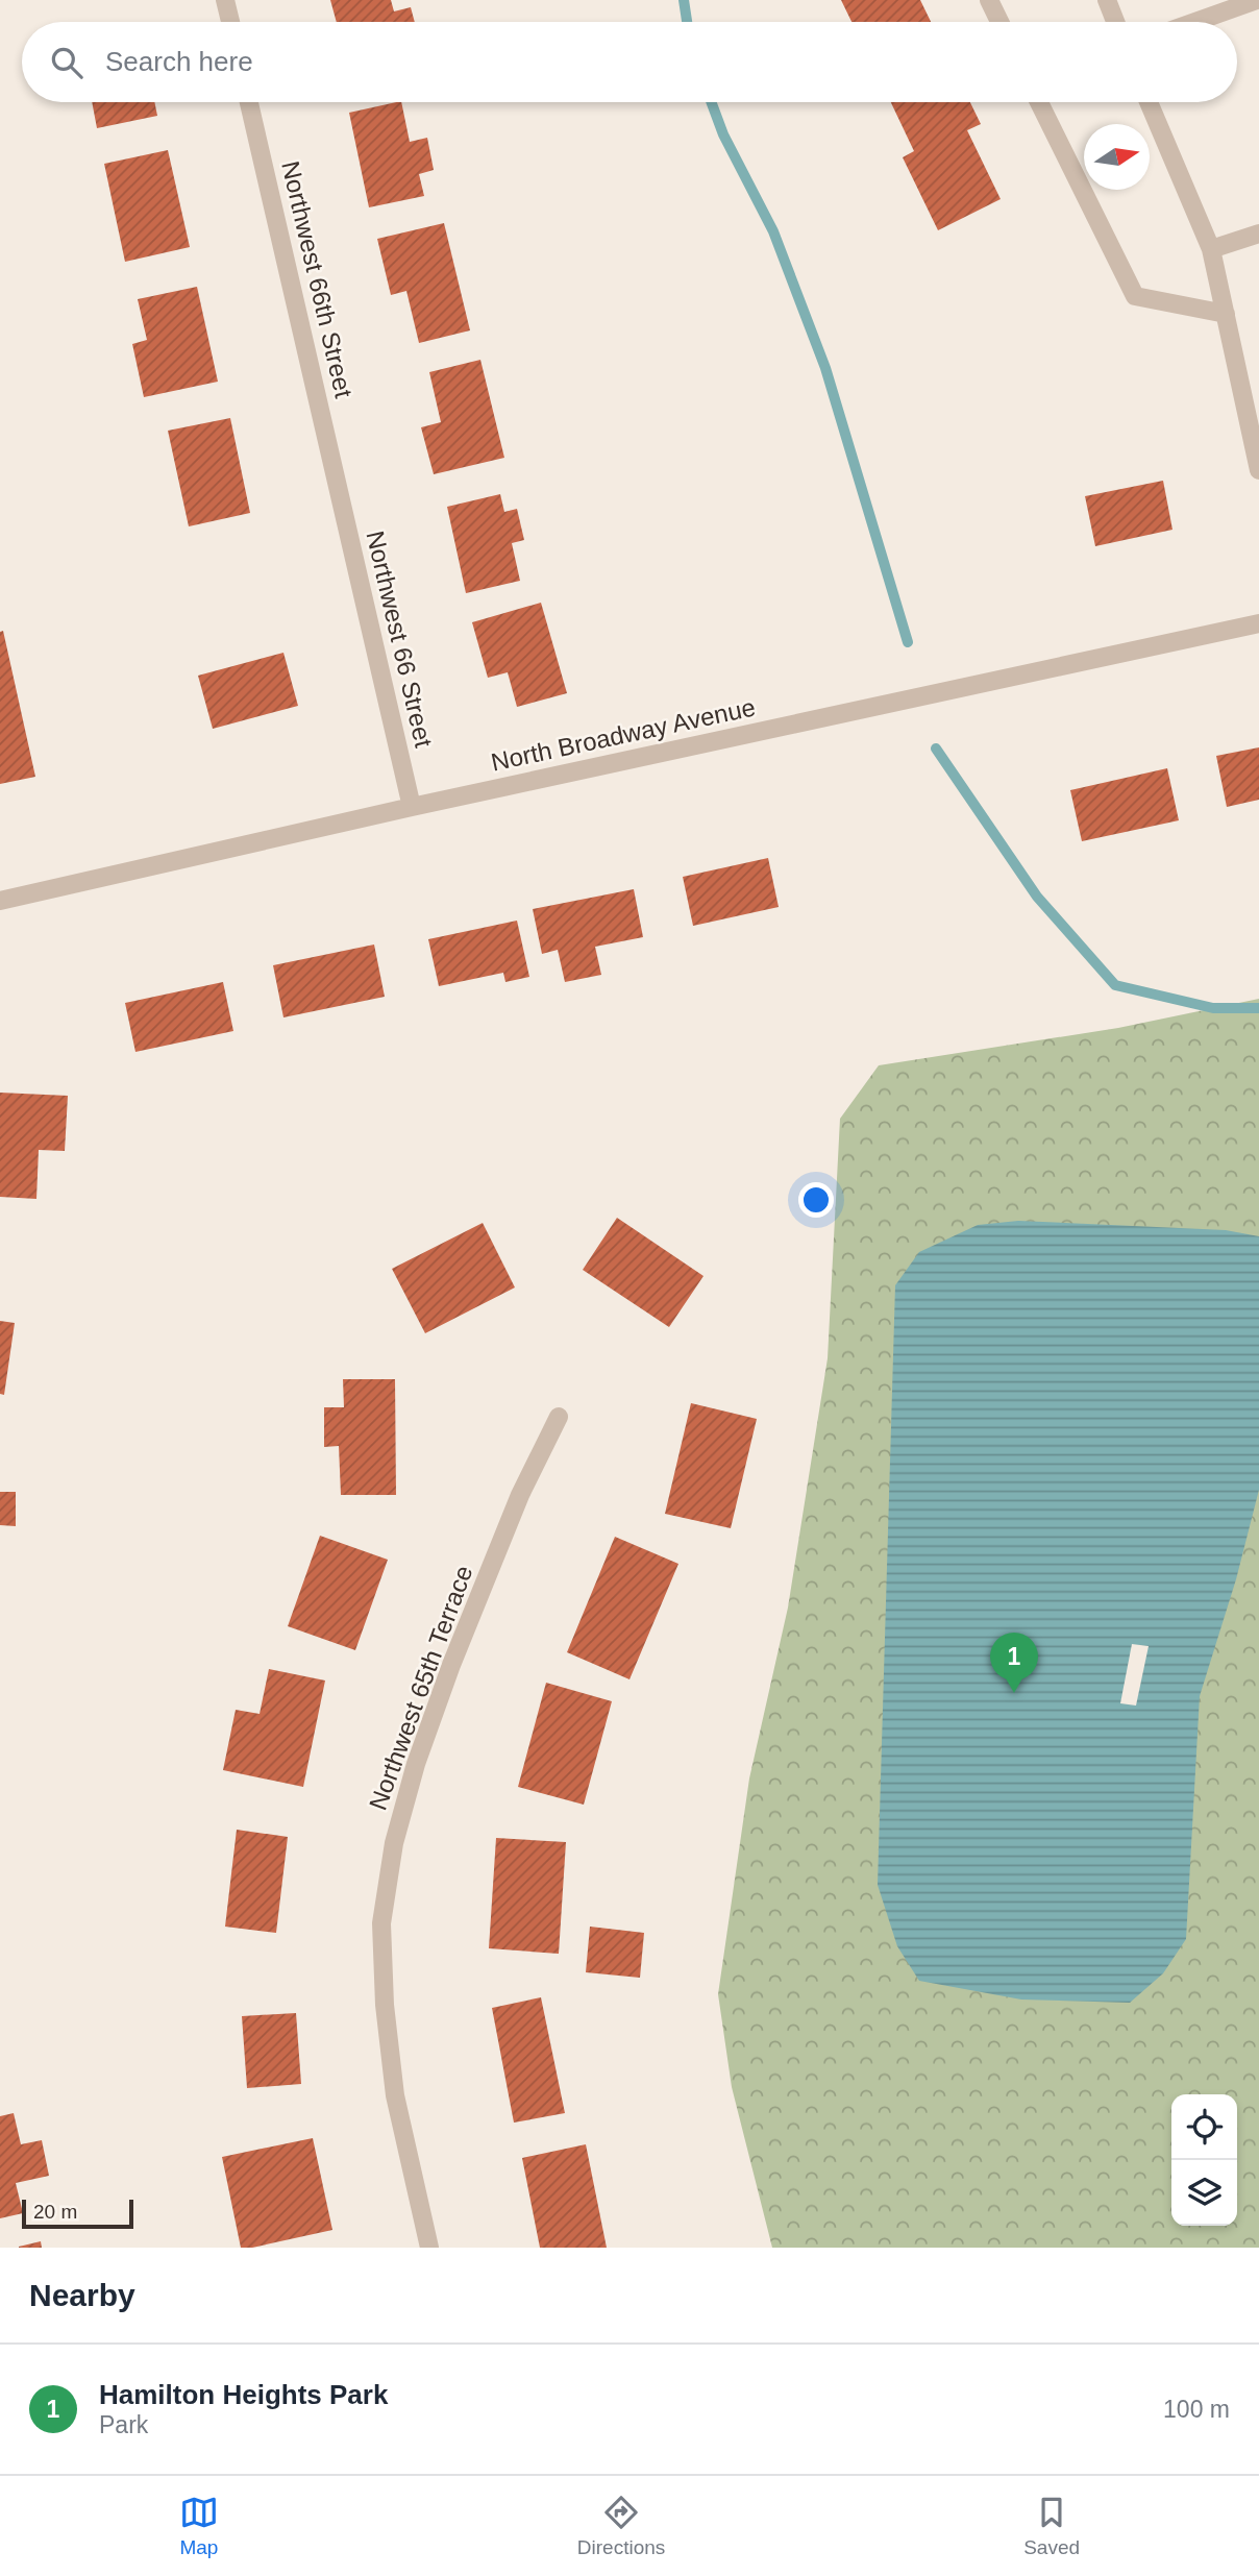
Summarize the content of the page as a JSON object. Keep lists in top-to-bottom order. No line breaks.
{"streets":{"street":["Northwest 66th Street","Northwest 66 Street","North Broadway Avenue","Northwest 65th Terrace"]},"crossings":[["Northwest 66th Street","Northwest 66 Street"],["Northwest 66 Street","North Broadway Avenue"]],"scale_bar":"20 m","north":"right","page":{"search":"Search here","pins":"1","scale":"20 m","heading":"Nearby","list":[{"mark":"1","name":"Hamilton Heights Park","note":"Park","value":"100 m"}],"nav":["Map","Directions","Saved"]}}
